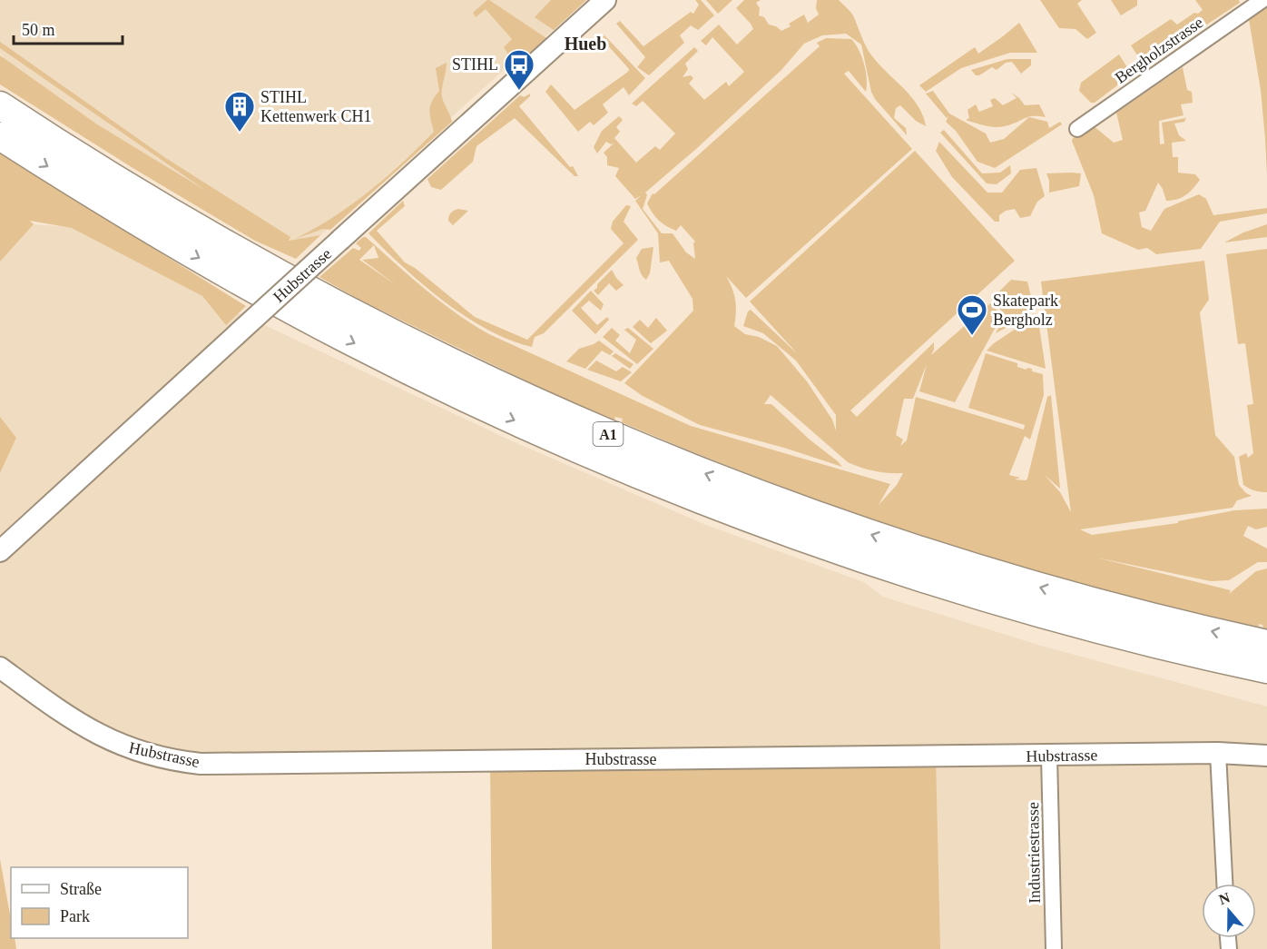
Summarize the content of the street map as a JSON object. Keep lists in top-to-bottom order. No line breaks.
{"streets":{"highway":["A1"],"street":["Bergholzstrasse","Hubstrasse","Industriestrasse"]},"crossings":[["Hubstrasse","Industriestrasse"]],"districts":["Hueb"],"places":{"bus stop":["STIHL"],"building":["STIHL Kettenwerk CH1"],"sports":["Skatepark Bergholz"]},"legend":["Straße","Park"],"scale_bar":"50 m","north":"top"}
